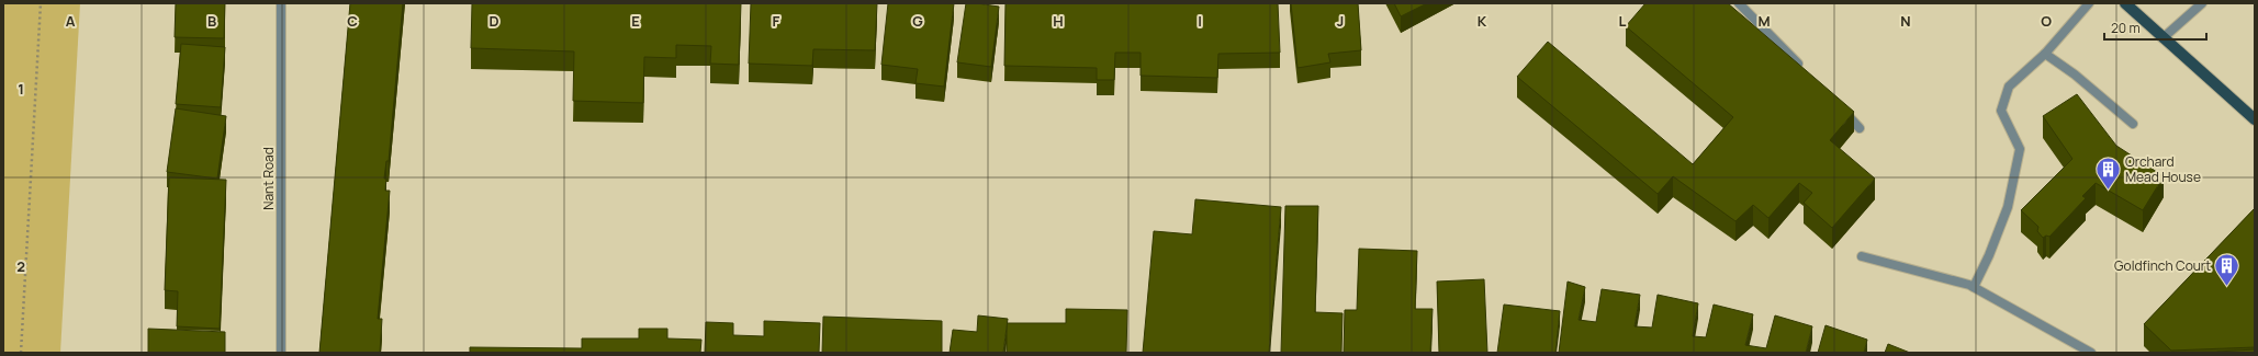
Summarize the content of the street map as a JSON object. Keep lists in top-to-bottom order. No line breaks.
{"streets":{"street":["Nant Road"]},"places":{"building":["Orchard Mead House","Goldfinch Court"]},"scale_bar":"20 m","grid":{"columns":["A","B","C","D","E","F","G","H","I","J","K","L","M","N","O"],"rows":["1","2"]}}
